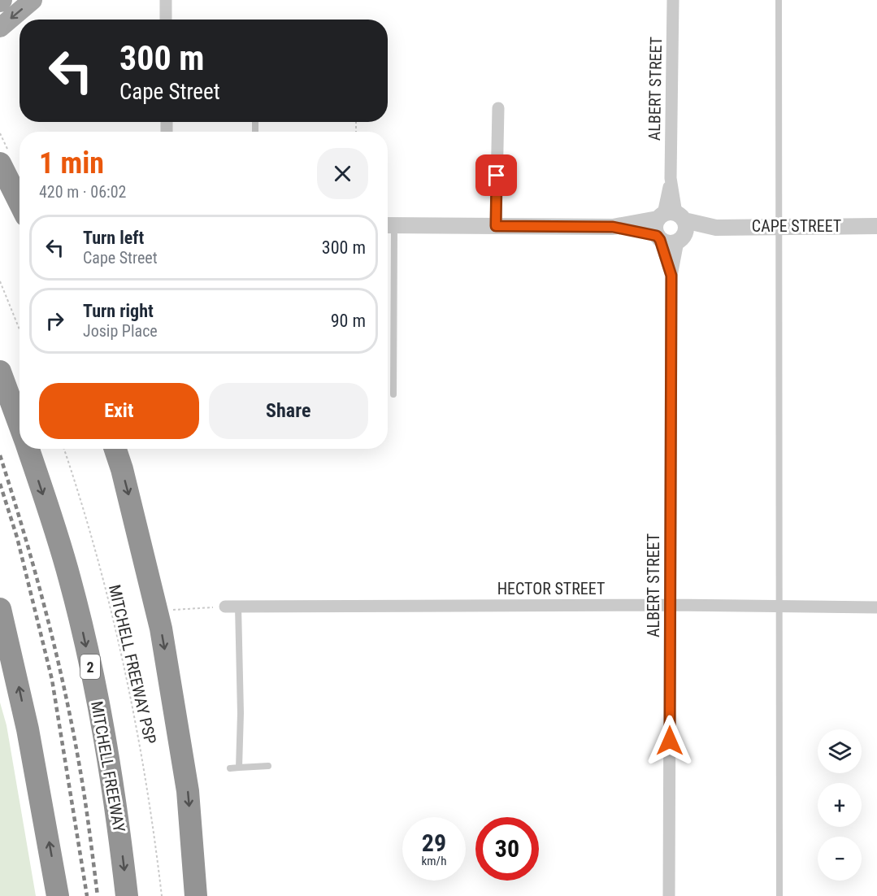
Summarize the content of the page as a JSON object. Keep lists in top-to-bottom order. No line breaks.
{"streets":{"highway":["2","MITCHELL FREEWAY"],"street":["ALBERT STREET","CAPE STREET","HECTOR STREET"],"path":["MITCHELL FREEWAY PSP"]},"crossings":[["ALBERT STREET","CAPE STREET"],["ALBERT STREET","HECTOR STREET"]],"page":{"turn":["300 m","Cape Street"],"heading":["1 min","420 m · 06:02"],"list":[{"name":"Turn left","note":"Cape Street","value":"300 m"},{"name":"Turn right","note":"Josip Place","value":"90 m"}],"buttons":["Exit","Share"],"map_buttons":["+","−"],"speed":"29 km/h","limit":"30"}}
